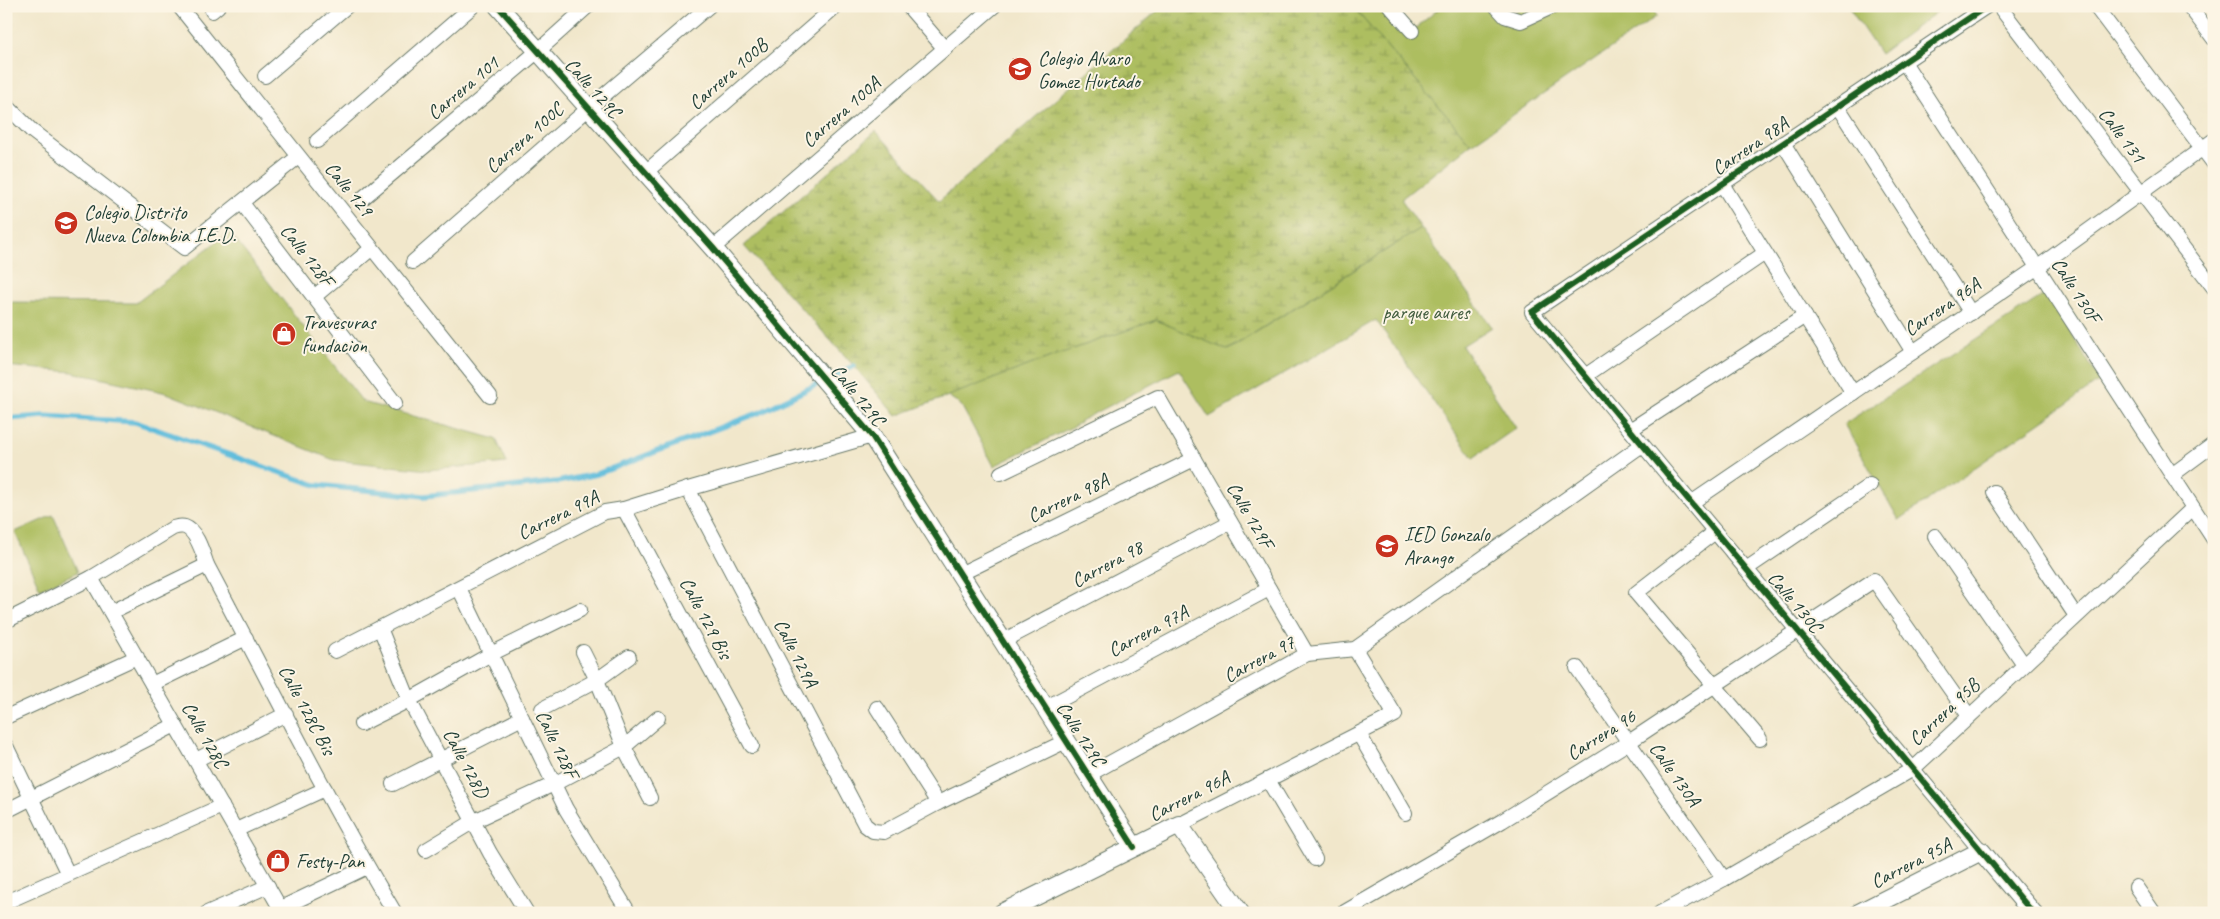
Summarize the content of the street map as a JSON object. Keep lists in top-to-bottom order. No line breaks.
{"streets":{"street":["Carrera 100B","Carrera 101","Calle 129C","Carrera 100A","Calle 131","Carrera 100C","Carrera 98A","Calle 129","Calle 128F","Calle 130F","Carrera 96A","Carrera 99A","Calle 129F","Carrera 98","Calle 130C","Calle 129 Bis","Carrera 97A","Calle 129A","Carrera 97","Calle 128C Bis","Carrera 95B","Calle 128C","Carrera 96","Calle 128D","Calle 130A","Carrera 95A"]},"crossings":[["Carrera 100B","Calle 129C"],["Carrera 101","Calle 129C"],["Calle 129C","Carrera 100A"],["Calle 129C","Carrera 100C"],["Calle 129C","Carrera 98A"],["Calle 129C","Carrera 96A"],["Calle 129C","Carrera 99A"],["Calle 129C","Carrera 98"],["Calle 129C","Carrera 97A"],["Calle 129C","Carrera 97"],["Calle 131","Carrera 96A"],["Carrera 98A","Calle 130F"],["Carrera 98A","Calle 129F"],["Carrera 98A","Calle 130C"],["Calle 128F","Carrera 99A"],["Calle 130F","Carrera 96A"],["Calle 130F","Carrera 95B"],["Carrera 96A","Calle 130C"],["Carrera 96A","Carrera 97"],["Carrera 99A","Calle 129 Bis"],["Carrera 99A","Calle 129A"],["Carrera 99A","Calle 128D"],["Calle 129F","Carrera 98"],["Calle 129F","Carrera 97A"],["Calle 129F","Carrera 97"],["Calle 130C","Carrera 97"],["Calle 130C","Carrera 95B"],["Calle 130C","Carrera 96"],["Calle 130C","Carrera 95A"],["Calle 128C Bis","Calle 128C"],["Carrera 95B","Carrera 96"],["Carrera 95B","Calle 130A"],["Carrera 96","Calle 130A"]],"parks":["parque aures"],"places":{"school or university":["Colegio Alvaro Gomez Hurtado","Colegio Distrito Nueva Colombia I.E.D.","IED Gonzalo Arango"],"shop":["Travesuras fundacion","Festy-Pan"]}}
